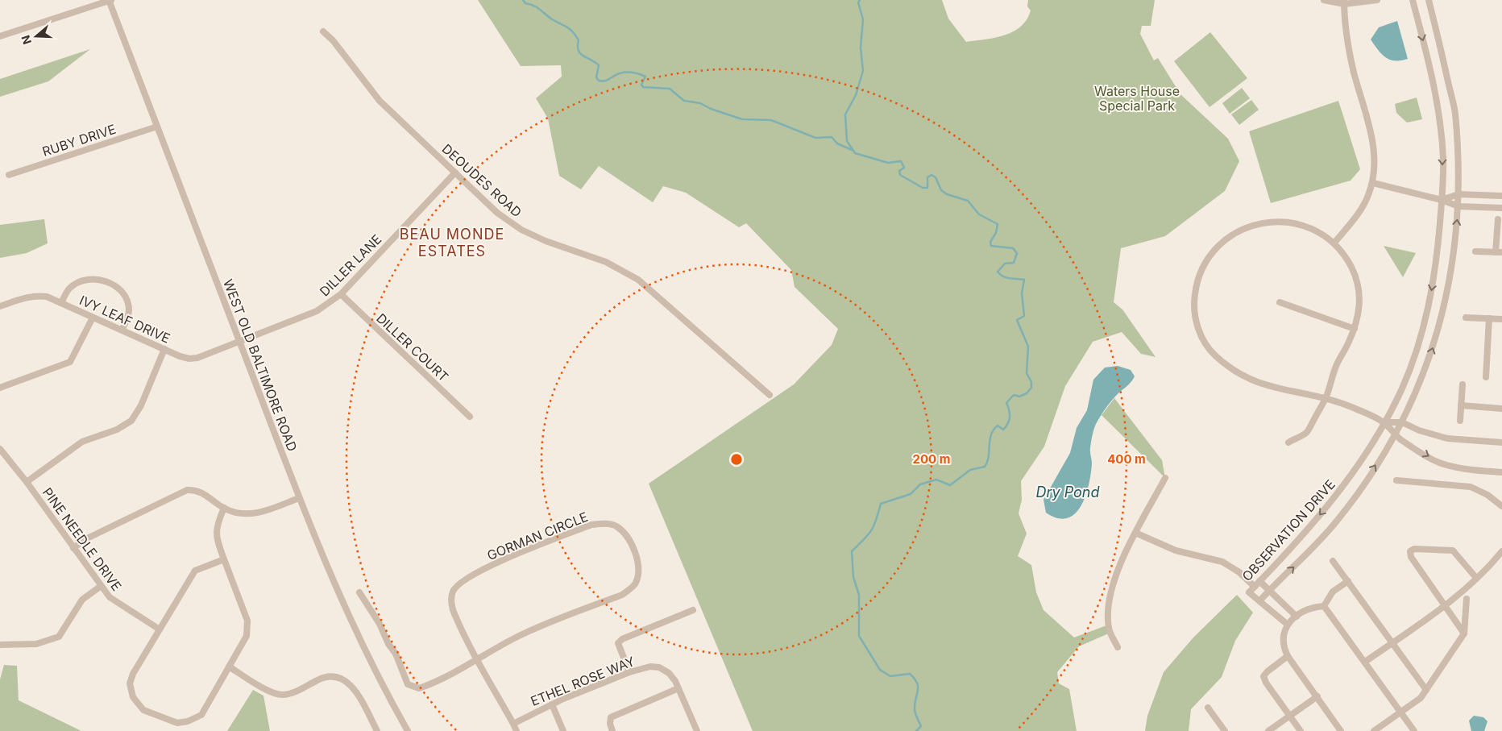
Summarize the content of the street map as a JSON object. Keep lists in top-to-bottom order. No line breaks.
{"streets":{"street":["RUBY DRIVE","DEOUDES ROAD","DILLER LANE","IVY LEAF DRIVE","DILLER COURT","WEST OLD BALTIMORE ROAD","OBSERVATION DRIVE","GORMAN CIRCLE","PINE NEEDLE DRIVE","ETHEL ROSE WAY"]},"crossings":[["RUBY DRIVE","WEST OLD BALTIMORE ROAD"],["DEOUDES ROAD","DILLER LANE"],["DILLER LANE","IVY LEAF DRIVE"],["DILLER LANE","DILLER COURT"],["DILLER LANE","WEST OLD BALTIMORE ROAD"],["IVY LEAF DRIVE","WEST OLD BALTIMORE ROAD"],["GORMAN CIRCLE","ETHEL ROSE WAY"]],"districts":["BEAU MONDE ESTATES"],"water":["Dry Pond"],"parks":["Waters House Special Park"],"north":"left","rings":["200 m","400 m"]}
